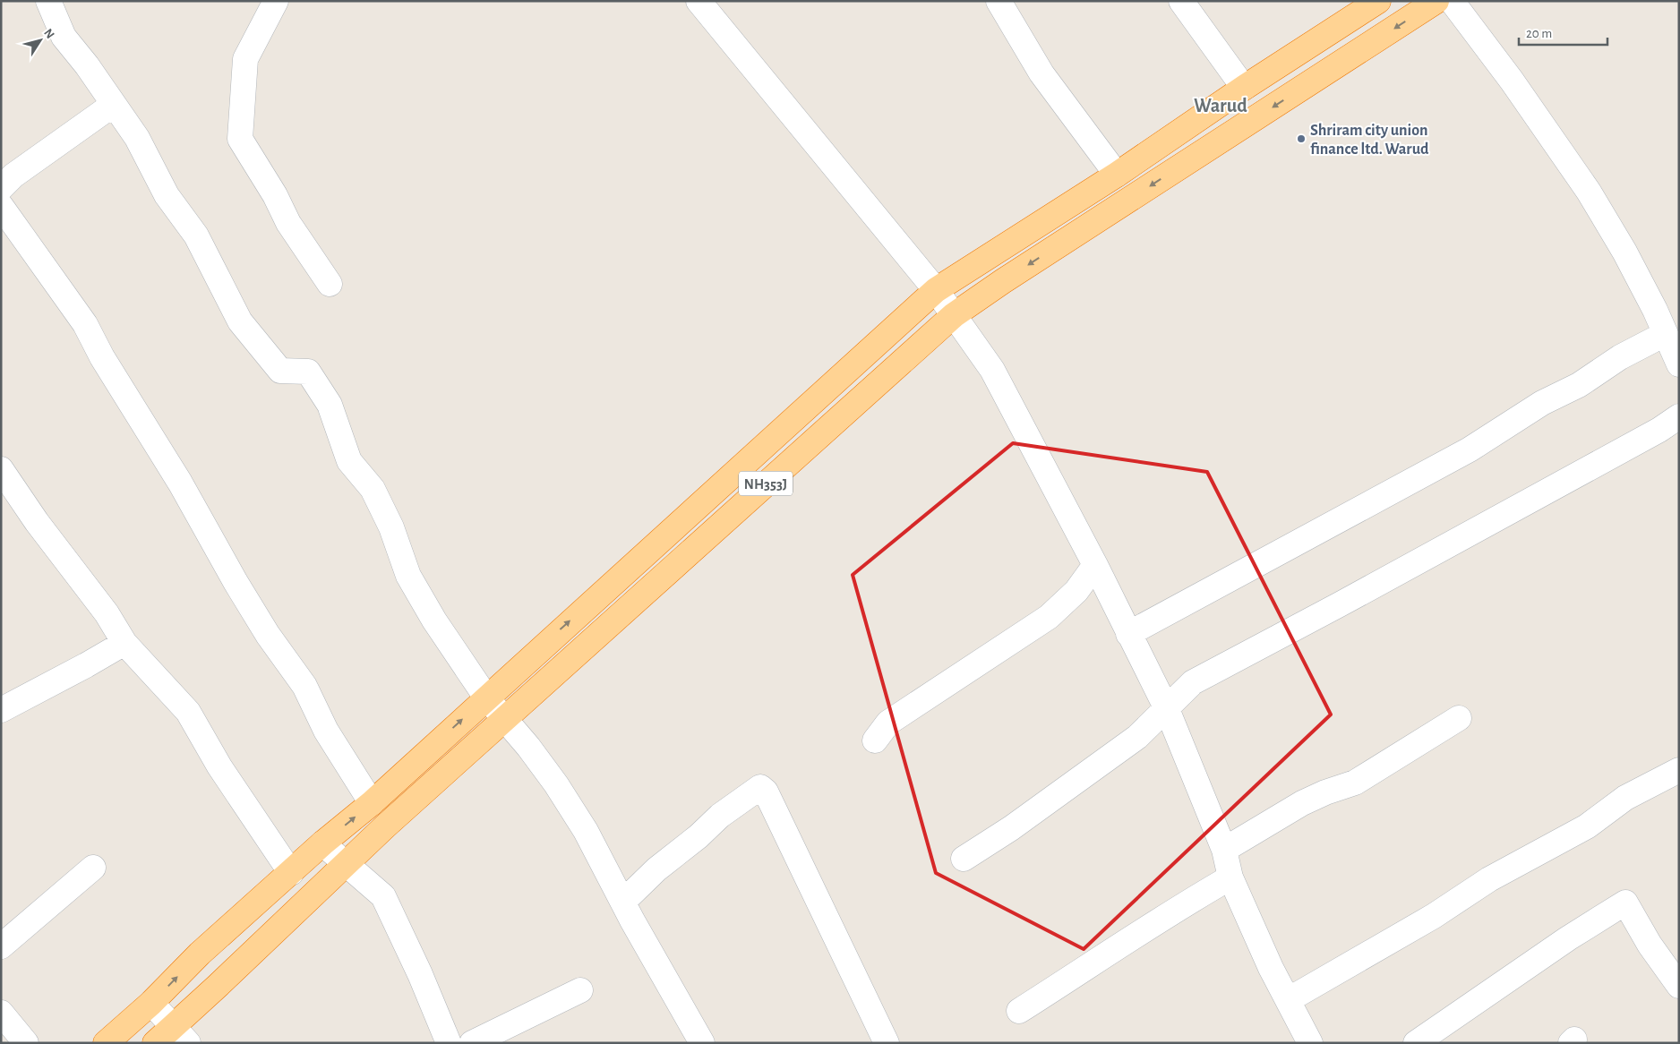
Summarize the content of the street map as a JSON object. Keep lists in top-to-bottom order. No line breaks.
{"streets":{"highway":["NH353J"]},"districts":["Warud"],"places":["Shriram city union finance ltd. Warud"],"scale_bar":"20 m","north":"top right"}
